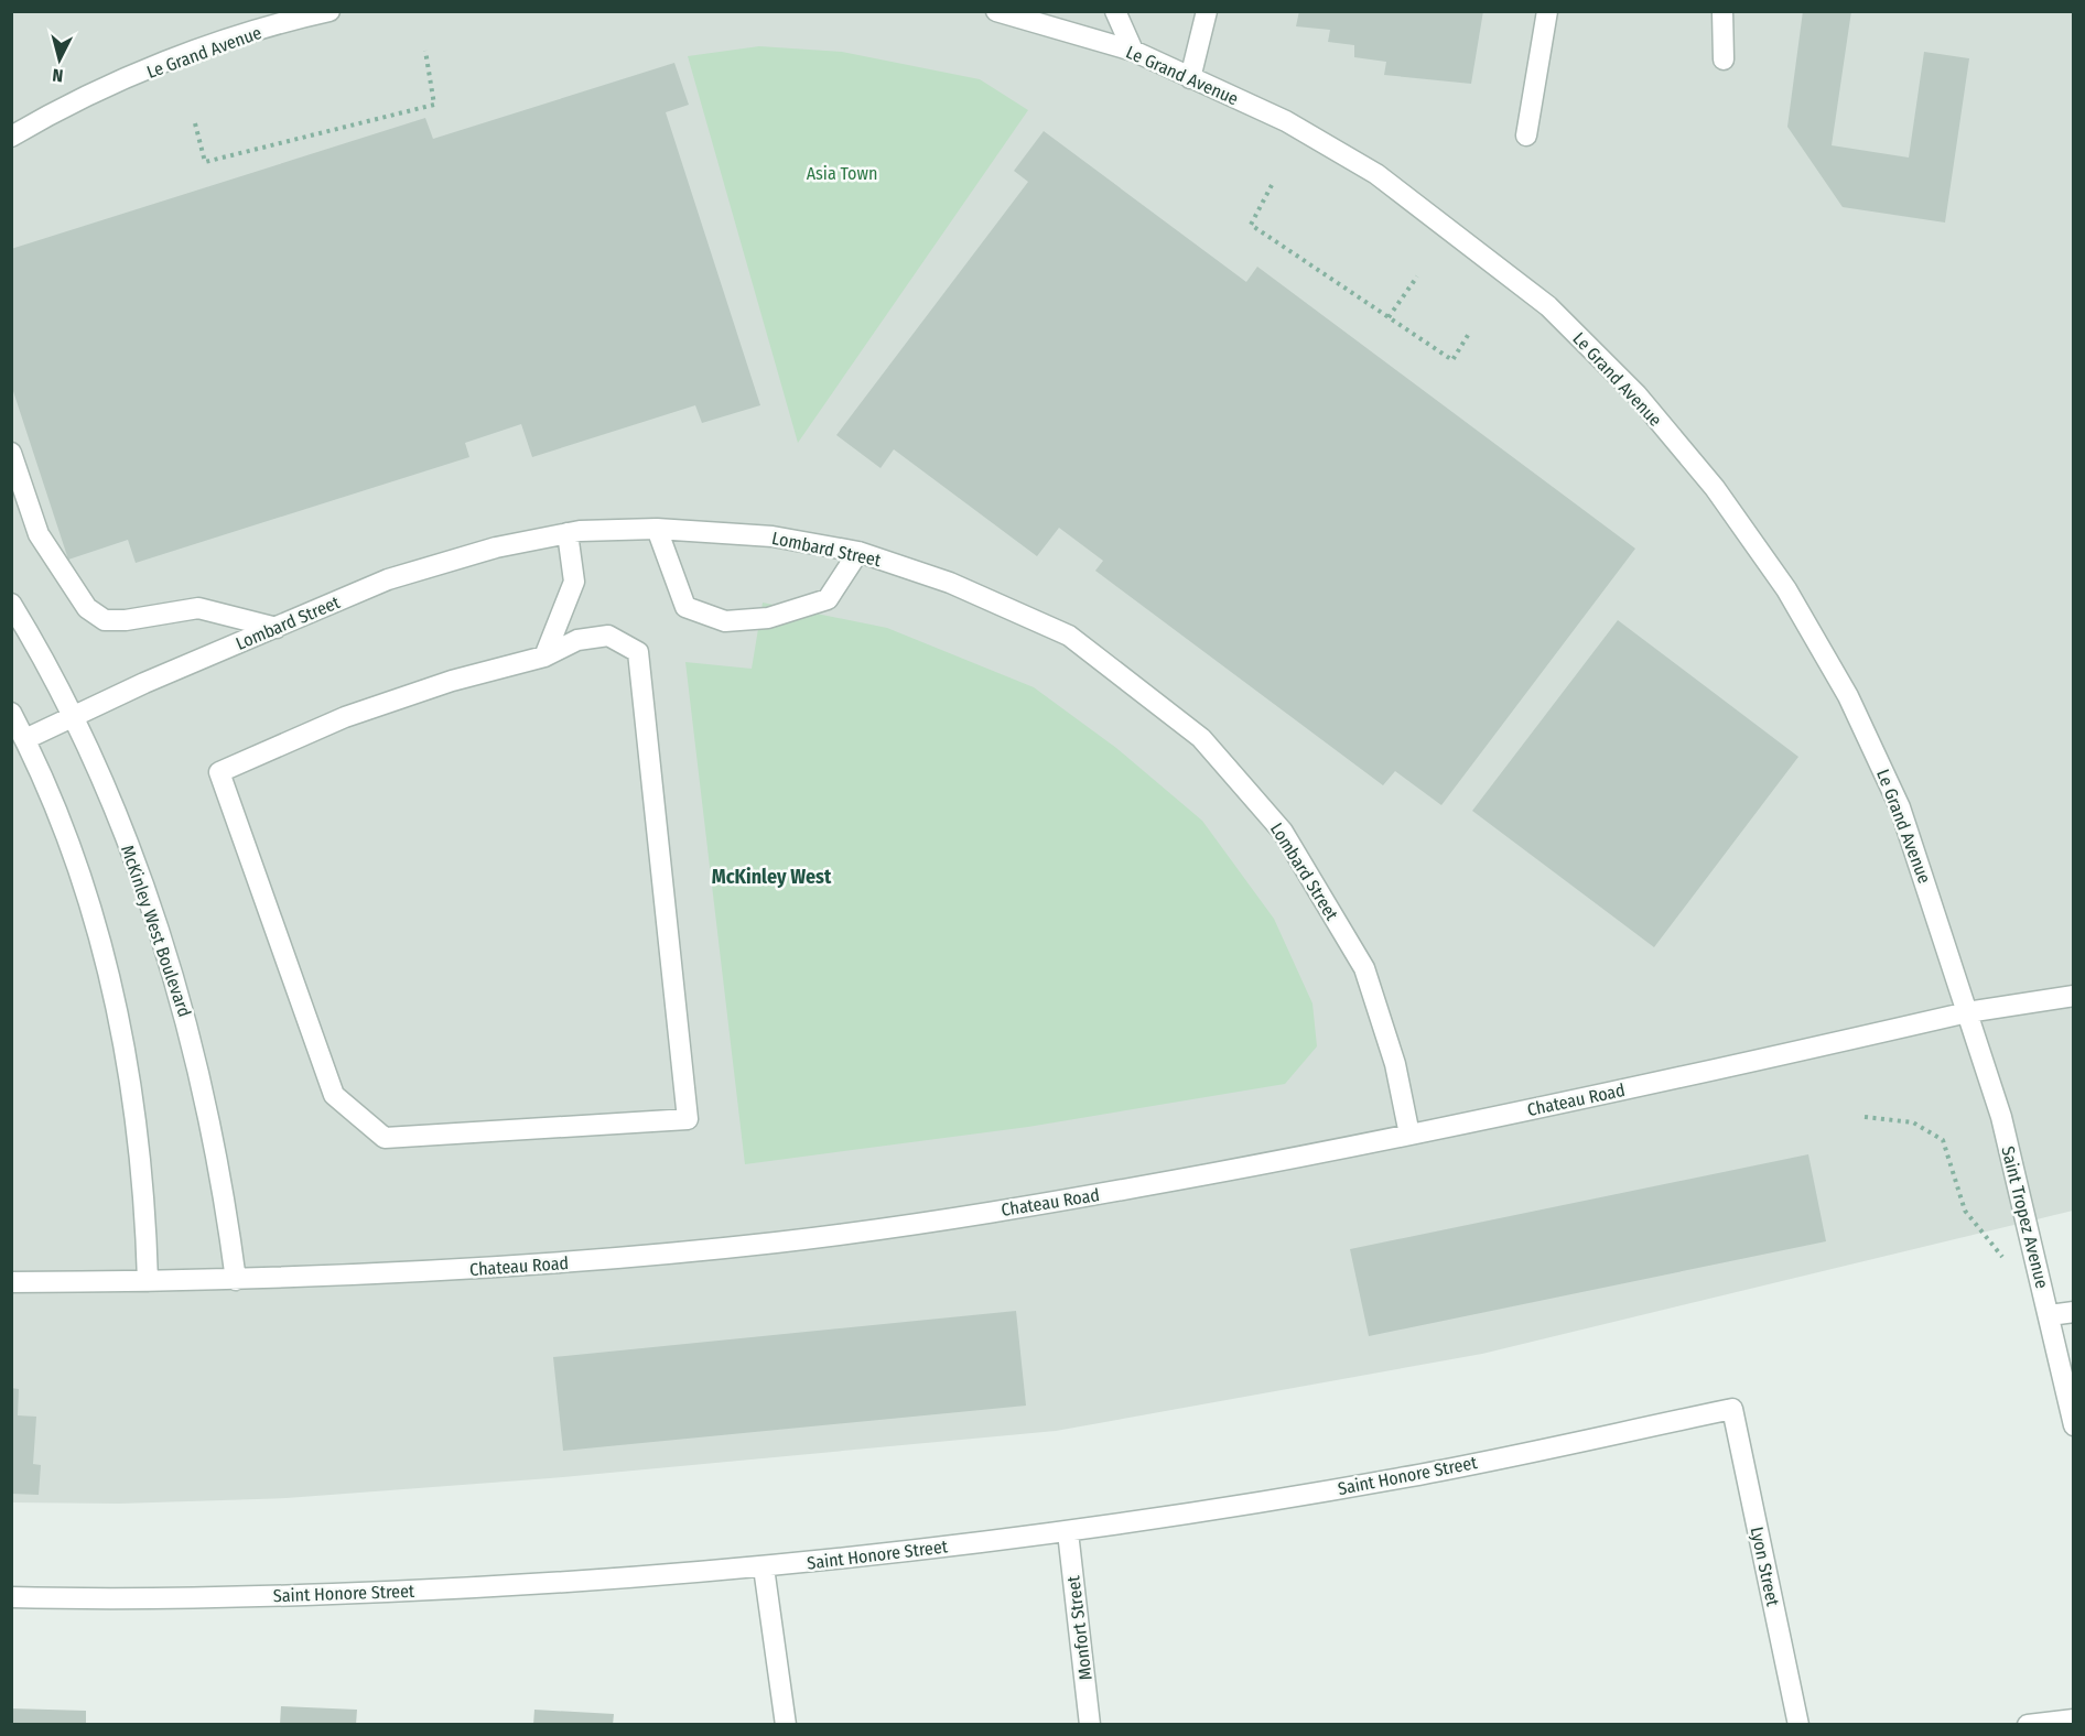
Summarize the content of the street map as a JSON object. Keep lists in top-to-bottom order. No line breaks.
{"streets":{"street":["Le Grand Avenue","Lombard Street","McKinley West Boulevard","Chateau Road","Saint Tropez Avenue","Saint Honore Street","Lyon Street","Monfort Street"]},"crossings":[["Le Grand Avenue","Chateau Road"],["Le Grand Avenue","Saint Tropez Avenue"],["Lombard Street","McKinley West Boulevard"],["Lombard Street","Chateau Road"],["McKinley West Boulevard","Chateau Road"],["Chateau Road","Saint Tropez Avenue"],["Saint Honore Street","Lyon Street"],["Saint Honore Street","Monfort Street"]],"districts":["McKinley West"],"parks":["Asia Town"],"north":"bottom"}
